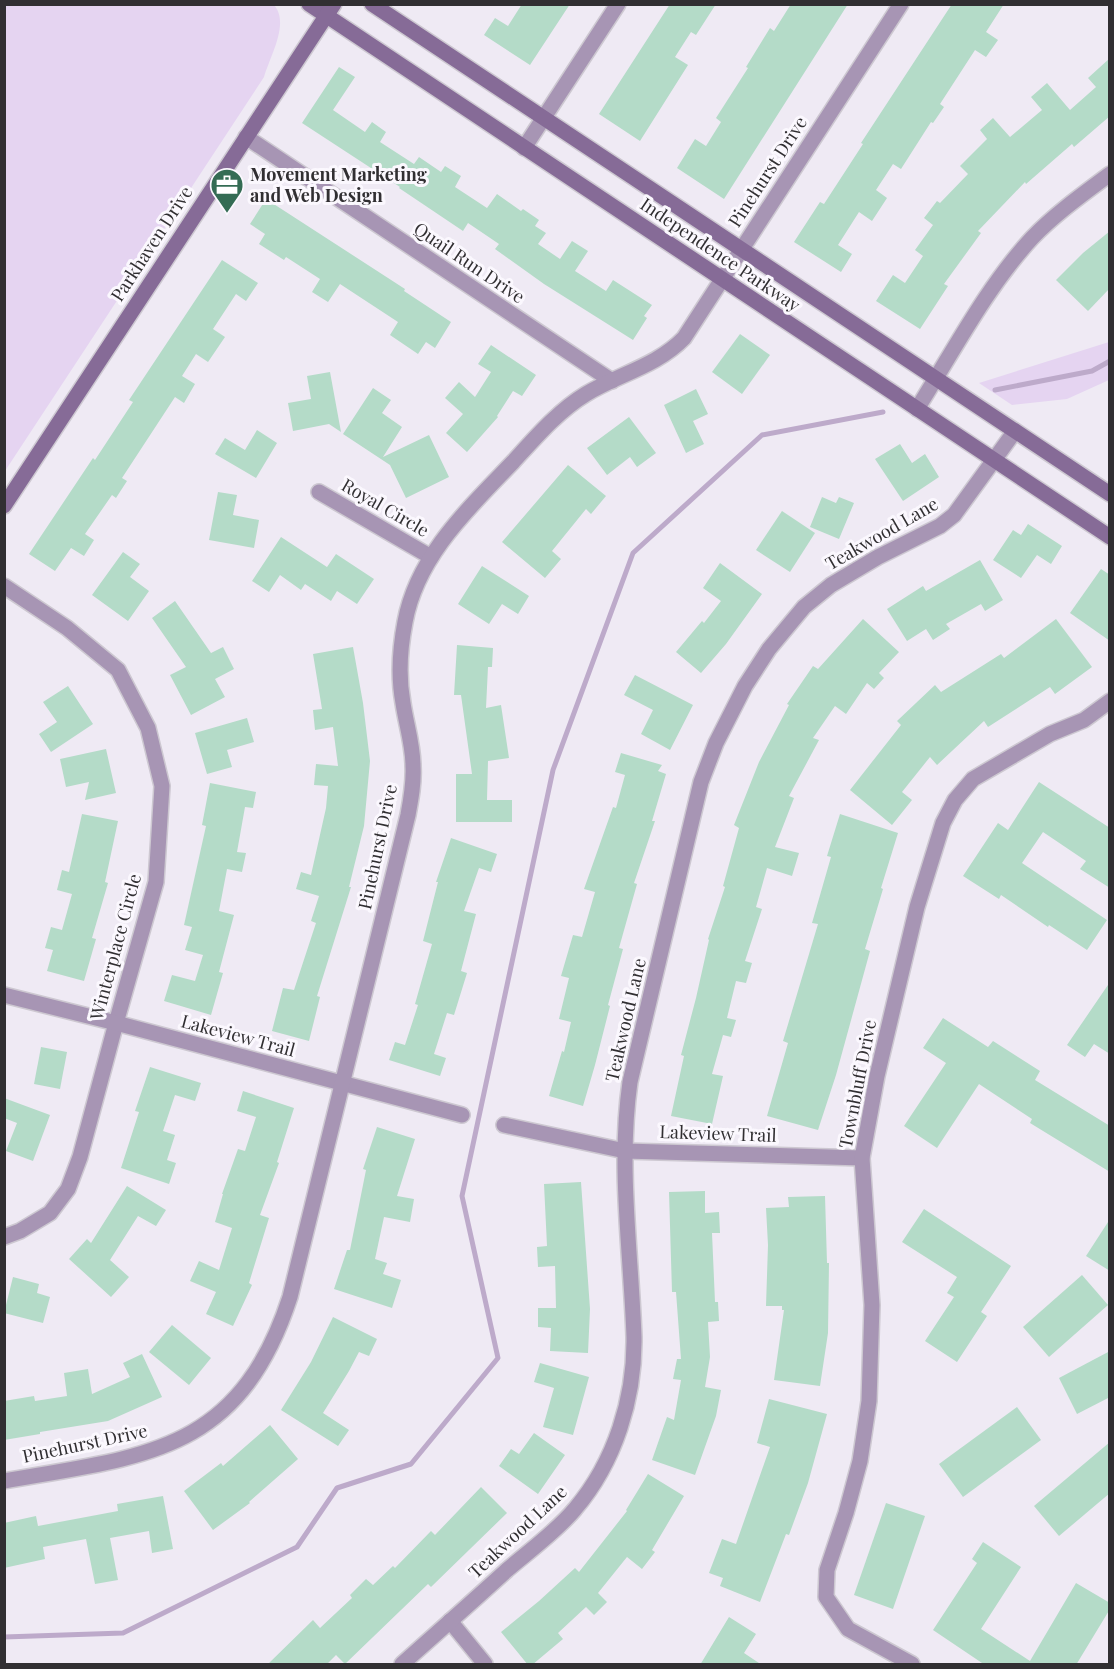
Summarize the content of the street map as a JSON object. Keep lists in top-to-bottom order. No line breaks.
{"streets":{"main road":["Parkhaven Drive","Independence Parkway"],"street":["Pinehurst Drive","Quail Run Drive","Royal Circle","Teakwood Lane","Winterplace Circle","Lakeview Trail","Townbluff Drive"]},"crossings":[["Pinehurst Drive","Independence Parkway"],["Pinehurst Drive","Quail Run Drive"],["Pinehurst Drive","Royal Circle"],["Pinehurst Drive","Lakeview Trail"],["Parkhaven Drive","Independence Parkway"],["Parkhaven Drive","Quail Run Drive"],["Independence Parkway","Teakwood Lane"],["Teakwood Lane","Lakeview Trail"],["Winterplace Circle","Lakeview Trail"],["Lakeview Trail","Townbluff Drive"]],"places":{"office":["Movement Marketing and Web Design"]}}
